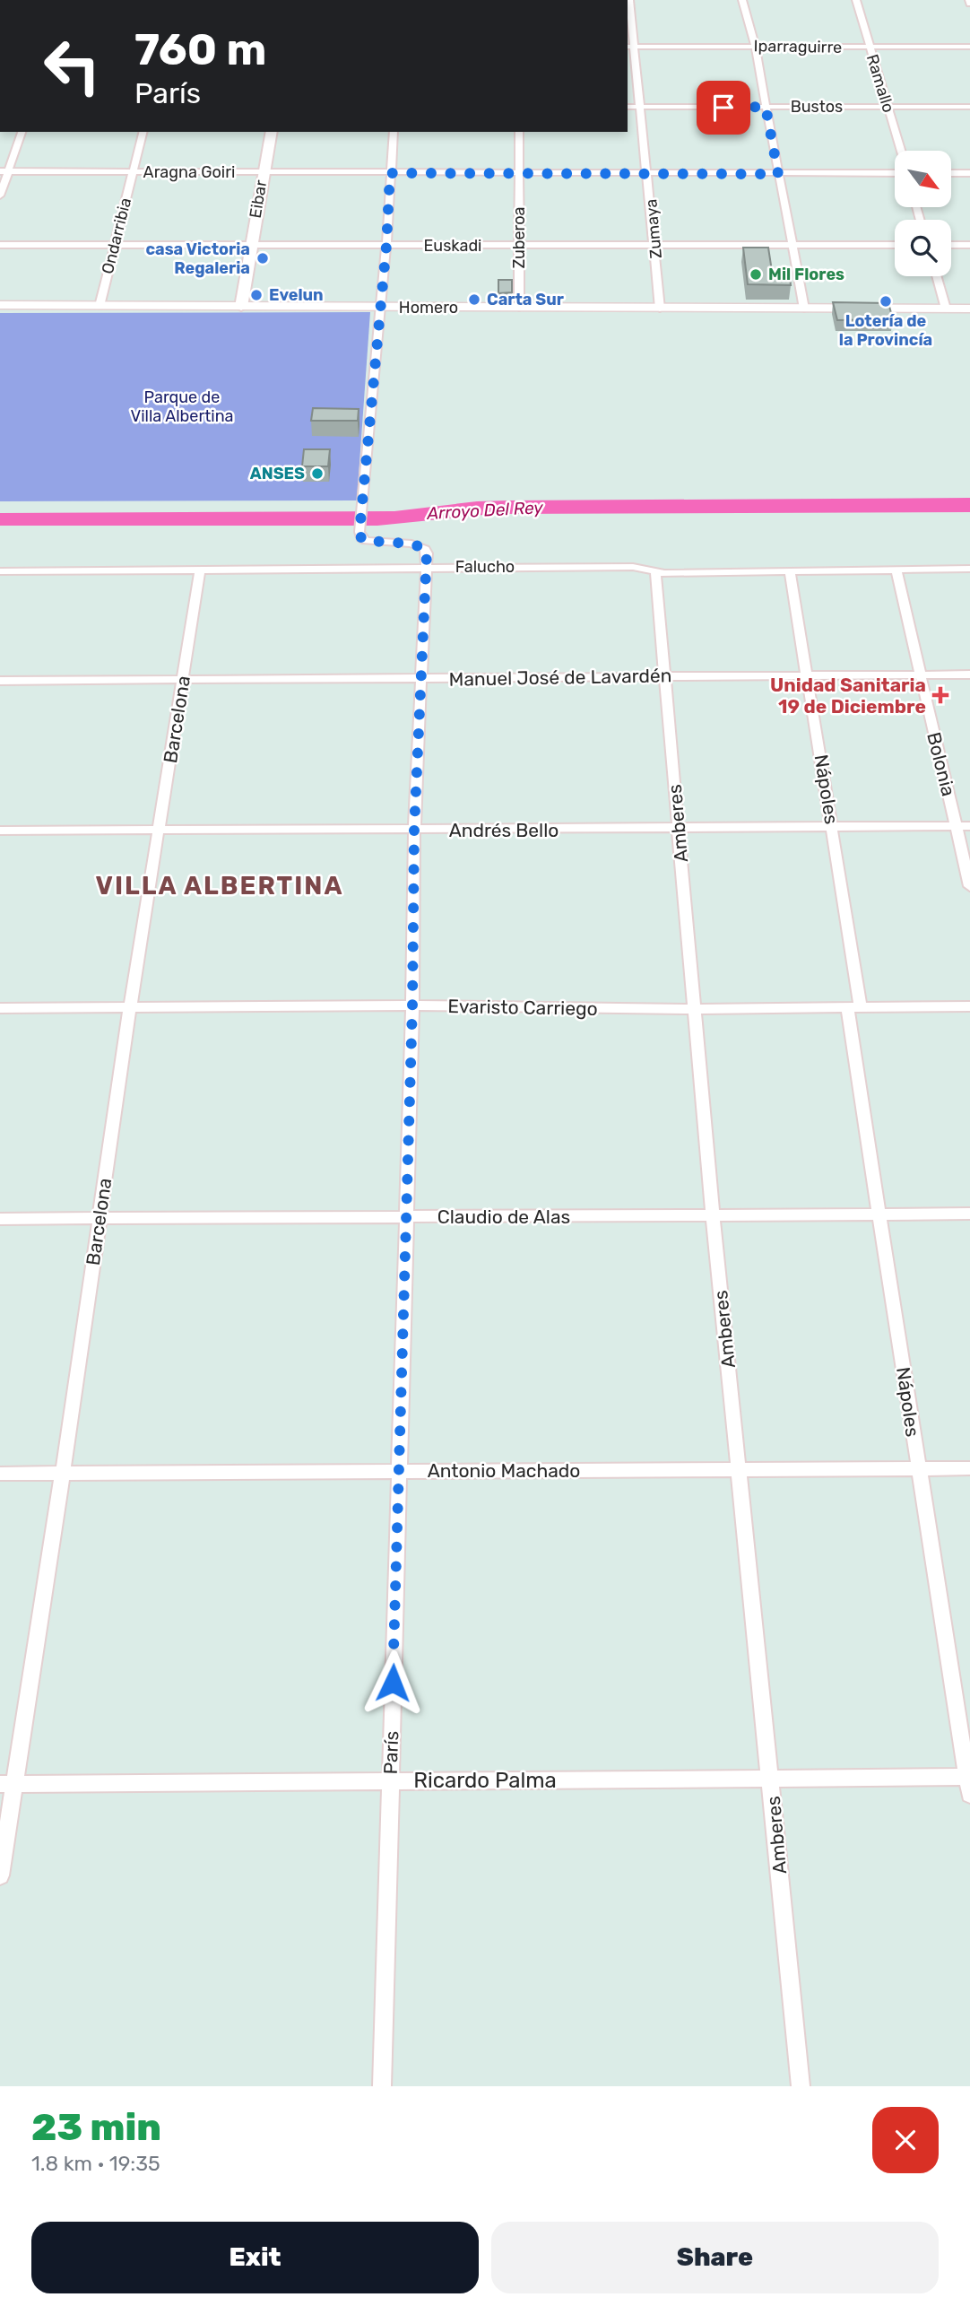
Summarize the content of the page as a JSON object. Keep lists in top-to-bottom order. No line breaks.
{"streets":{"main road":["Homero"],"street":["Iparraguirre","Ramallo","Bustos","Aragna Goiri","Eibar","Zumaya","Ondarribia","Zuberoa","Euskadi","Falucho","Manuel José de Lavardén","Barcelona","Bolonia","Nápoles","Amberes","Andrés Bello","Evaristo Carriego","Claudio de Alas","Antonio Machado","París","Ricardo Palma"]},"crossings":[["Iparraguirre","Ramallo"],["Iparraguirre","Zumaya"],["Ramallo","Bustos"],["Bustos","Zumaya"],["Aragna Goiri","Eibar"],["Aragna Goiri","Zumaya"],["Aragna Goiri","Ondarribia"],["Aragna Goiri","Zuberoa"],["Eibar","Euskadi"],["Eibar","Homero"],["Zumaya","Euskadi"],["Zumaya","Homero"],["Ondarribia","Euskadi"],["Ondarribia","Homero"],["Zuberoa","Euskadi"],["Zuberoa","Homero"],["Falucho","Barcelona"],["Falucho","Bolonia"],["Falucho","Nápoles"],["Falucho","Amberes"],["Falucho","París"],["Manuel José de Lavardén","Barcelona"],["Manuel José de Lavardén","Bolonia"],["Manuel José de Lavardén","Nápoles"],["Manuel José de Lavardén","Amberes"],["Manuel José de Lavardén","París"],["Barcelona","Andrés Bello"],["Barcelona","Evaristo Carriego"],["Barcelona","Claudio de Alas"],["Barcelona","Antonio Machado"],["Barcelona","Ricardo Palma"],["Bolonia","Andrés Bello"],["Nápoles","Andrés Bello"],["Nápoles","Evaristo Carriego"],["Nápoles","Claudio de Alas"],["Nápoles","Antonio Machado"],["Nápoles","Ricardo Palma"],["Amberes","Andrés Bello"],["Amberes","Evaristo Carriego"],["Amberes","Claudio de Alas"],["Amberes","Antonio Machado"],["Amberes","Ricardo Palma"],["Andrés Bello","París"],["Evaristo Carriego","París"],["Claudio de Alas","París"],["Antonio Machado","París"],["París","Ricardo Palma"]],"districts":["VILLA ALBERTINA"],"water":["Arroyo Del Rey"],"parks":["Parque de Villa Albertina"],"places":{"other":["casa Victoria Regaleria","Mil Flores","Evelun","Carta Sur","Lotería de la Provincía","ANSES"],"health":["Unidad Sanitaria 19 de Diciembre"]},"north":"bottom right","page":{"turn":["760 m","París"],"heading":["23 min","1.8 km · 19:35"],"buttons":["Exit","Share"]}}
